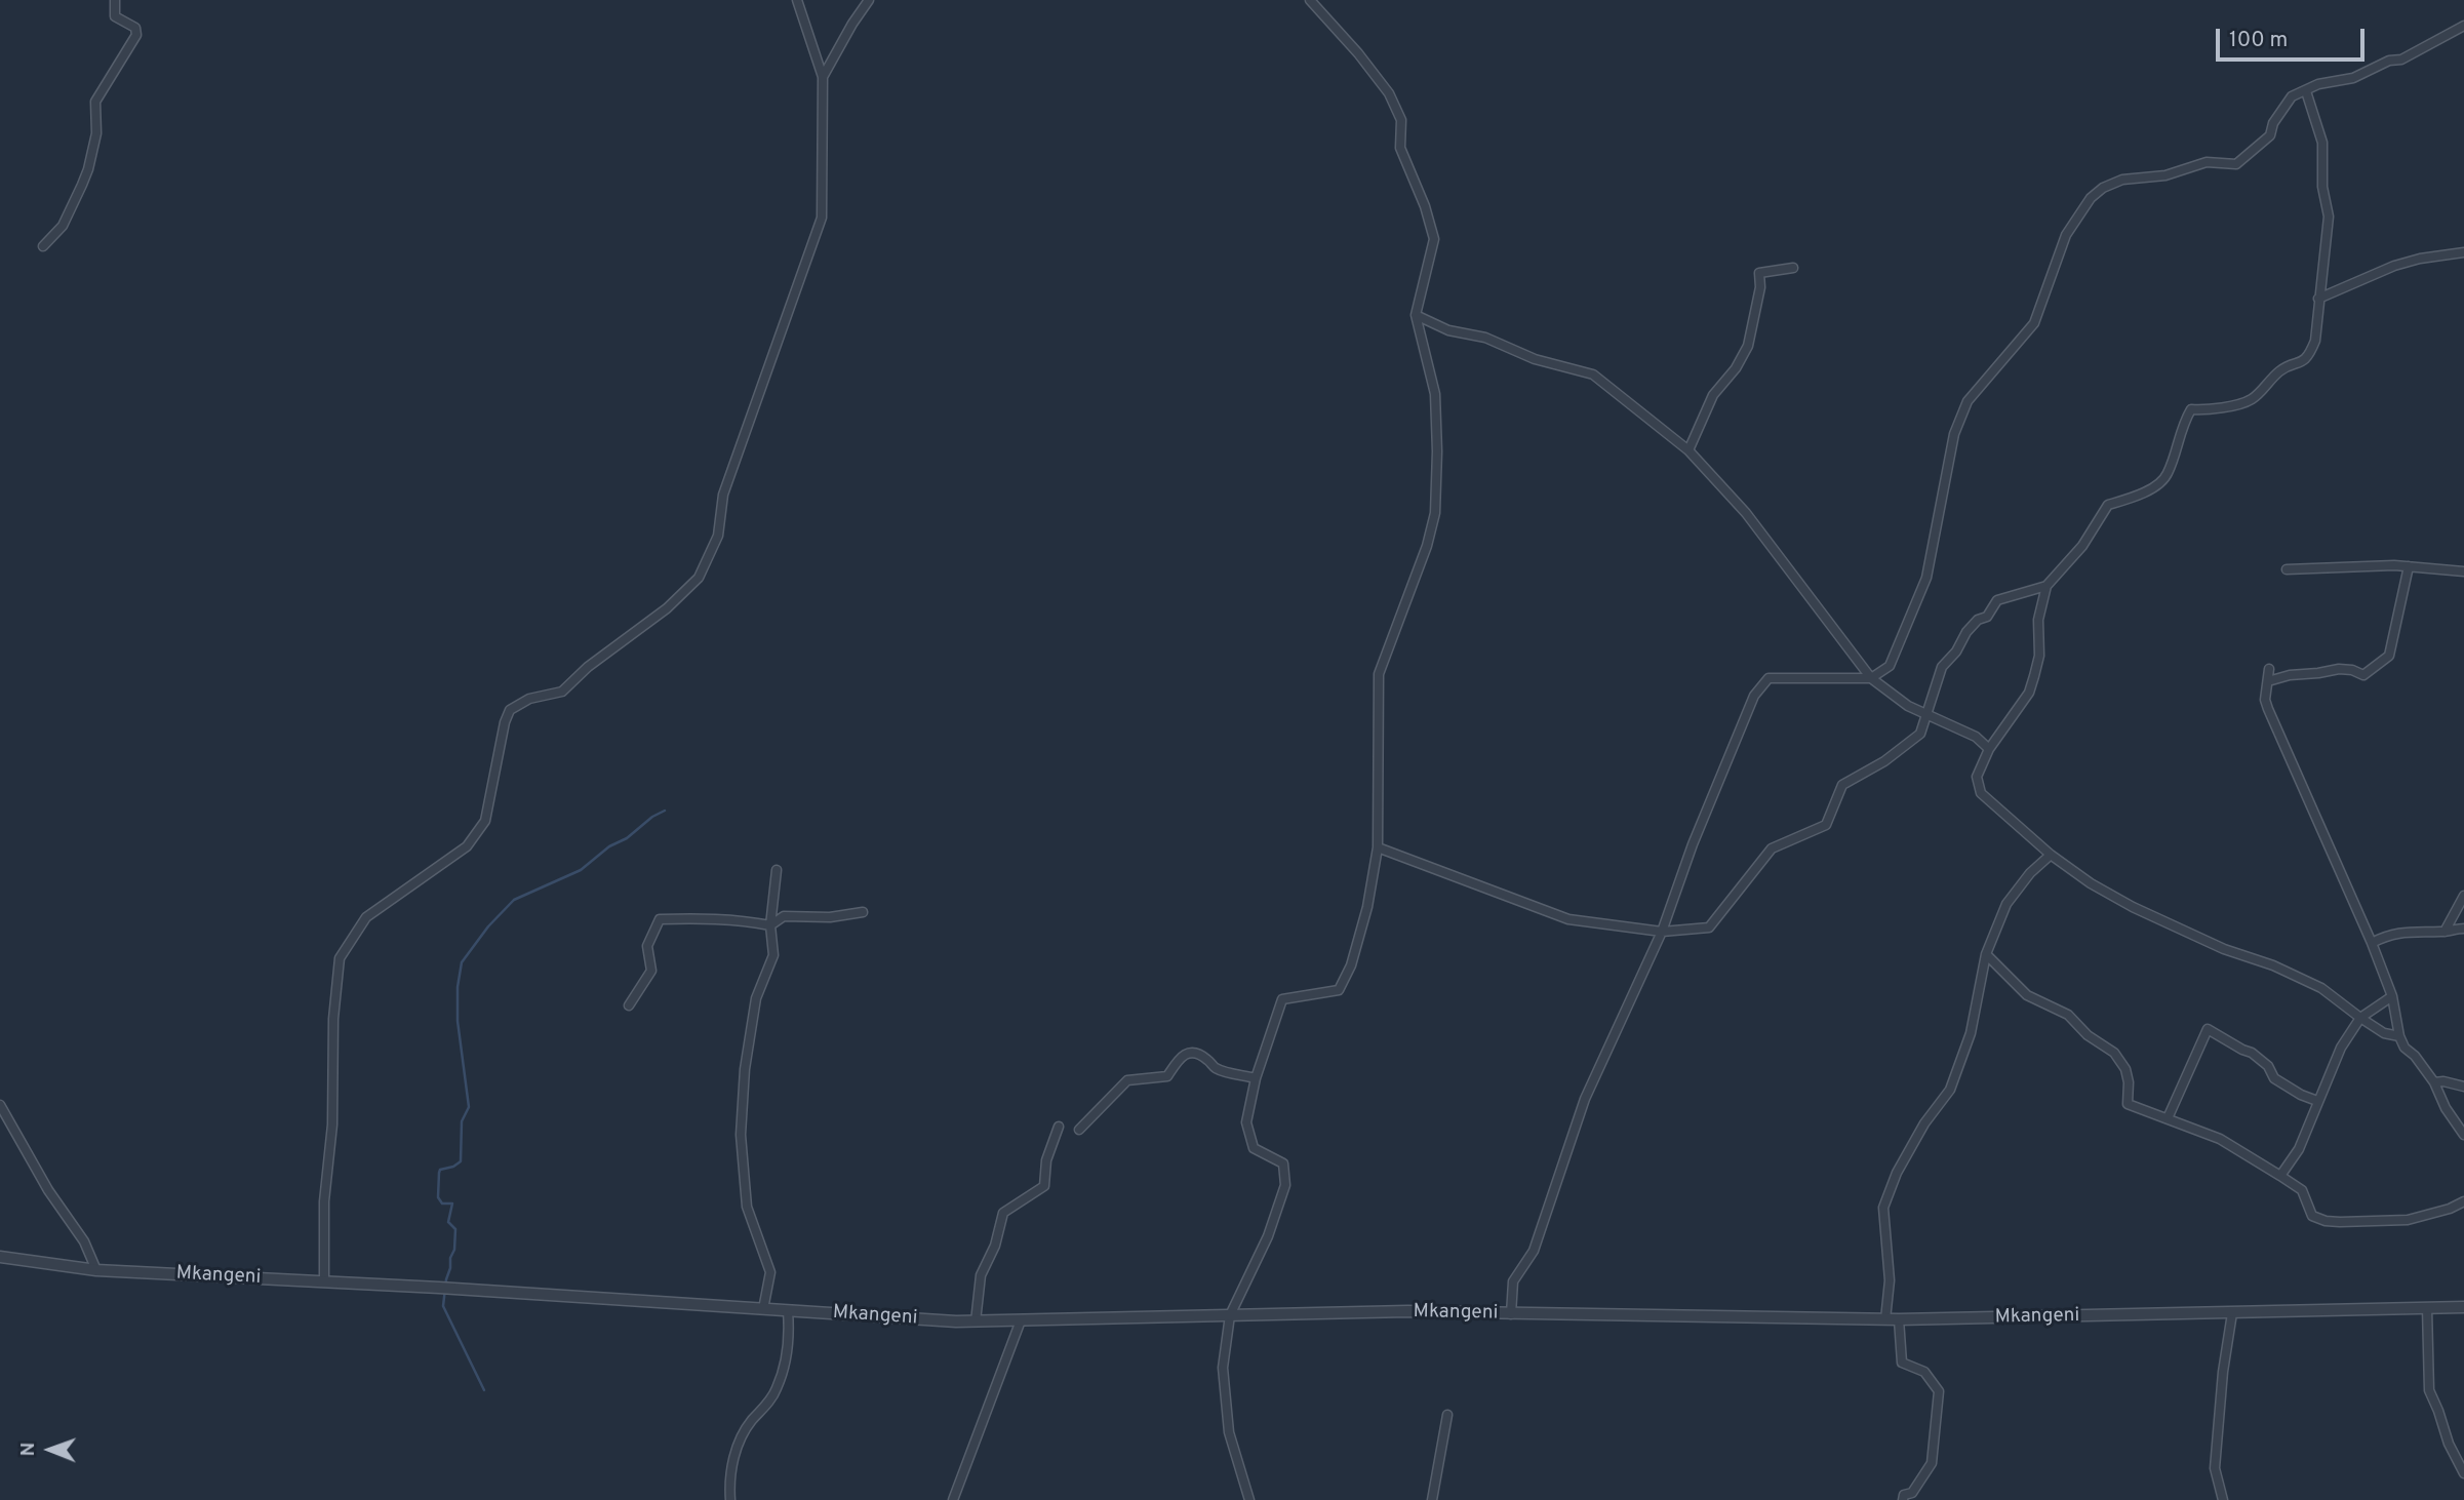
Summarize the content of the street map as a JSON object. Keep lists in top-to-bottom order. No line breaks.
{"streets":{"street":["Mkangeni"]},"scale_bar":"100 m","north":"left"}
